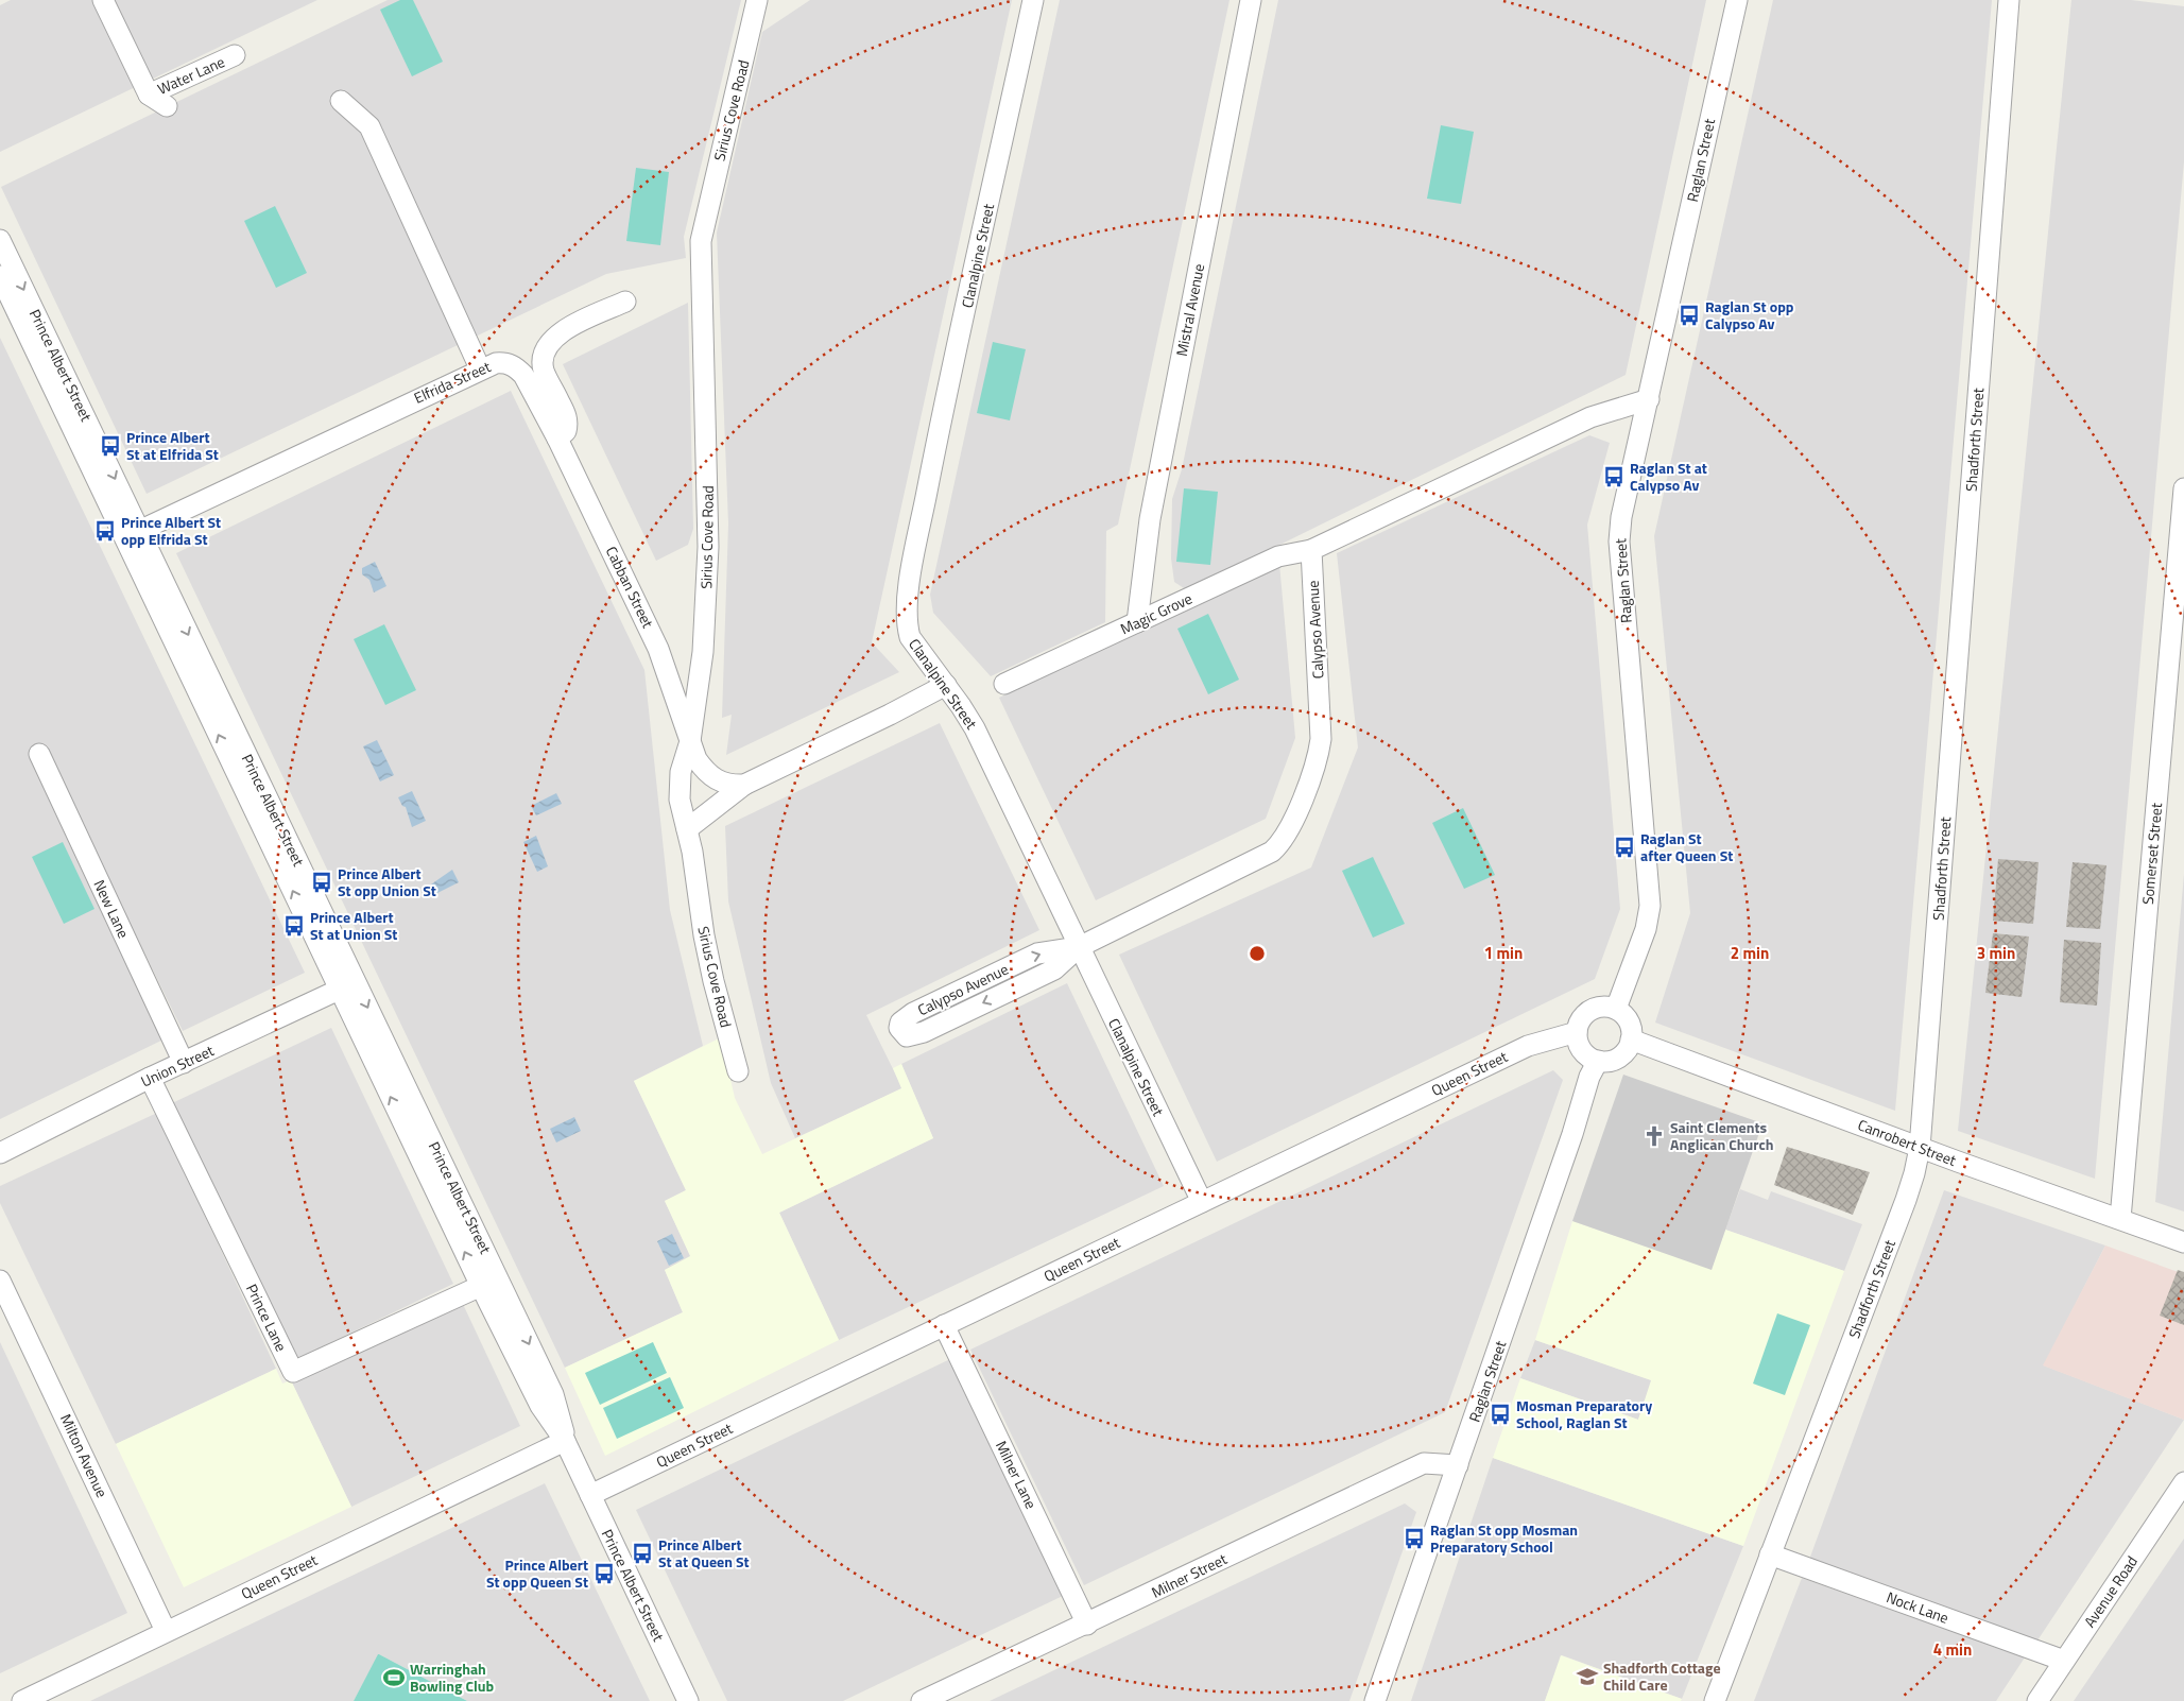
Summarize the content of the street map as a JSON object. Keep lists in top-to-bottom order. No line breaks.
{"streets":{"street":["Water Lane","Sirius Cove Road","Raglan Street","Clanalpine Street","Mistral Avenue","Prince Albert Street","Elfrida Street","Shadforth Street","Cabban Street","Magic Grove","Calypso Avenue","Somerset Street","New Lane","Union Street","Queen Street","Canrobert Street","Prince Lane","Milton Avenue","Milner Lane","Milner Street","Avenue Road","Nock Lane"]},"crossings":[["Sirius Cove Road","Cabban Street"],["Raglan Street","Queen Street"],["Raglan Street","Canrobert Street"],["Raglan Street","Milner Street"],["Clanalpine Street","Calypso Avenue"],["Clanalpine Street","Queen Street"],["Mistral Avenue","Magic Grove"],["Prince Albert Street","Elfrida Street"],["Prince Albert Street","Union Street"],["Prince Albert Street","Queen Street"],["Prince Albert Street","Prince Lane"],["Elfrida Street","Cabban Street"],["Shadforth Street","Canrobert Street"],["Shadforth Street","Nock Lane"],["Magic Grove","Calypso Avenue"],["Somerset Street","Canrobert Street"],["New Lane","Union Street"],["Union Street","Prince Lane"],["Queen Street","Canrobert Street"],["Queen Street","Milton Avenue"],["Queen Street","Milner Lane"],["Milner Lane","Milner Street"],["Avenue Road","Nock Lane"]],"places":{"bus stop":["Raglan St opp Calypso Av","Prince Albert St at Elfrida St","Raglan St at Calypso Av","Prince Albert St opp Elfrida St","Raglan St after Queen St","Prince Albert St opp Union St","Prince Albert St at Union St","Mosman Preparatory School, Raglan St","Raglan St opp Mosman Preparatory School","Prince Albert St at Queen St","Prince Albert St opp Queen St"],"church":["Saint Clements Anglican Church"],"school or university":["Shadforth Cottage Child Care"],"sports":["Warringhah Bowling Club"]},"rings":["1 min","2 min","3 min","4 min"]}
